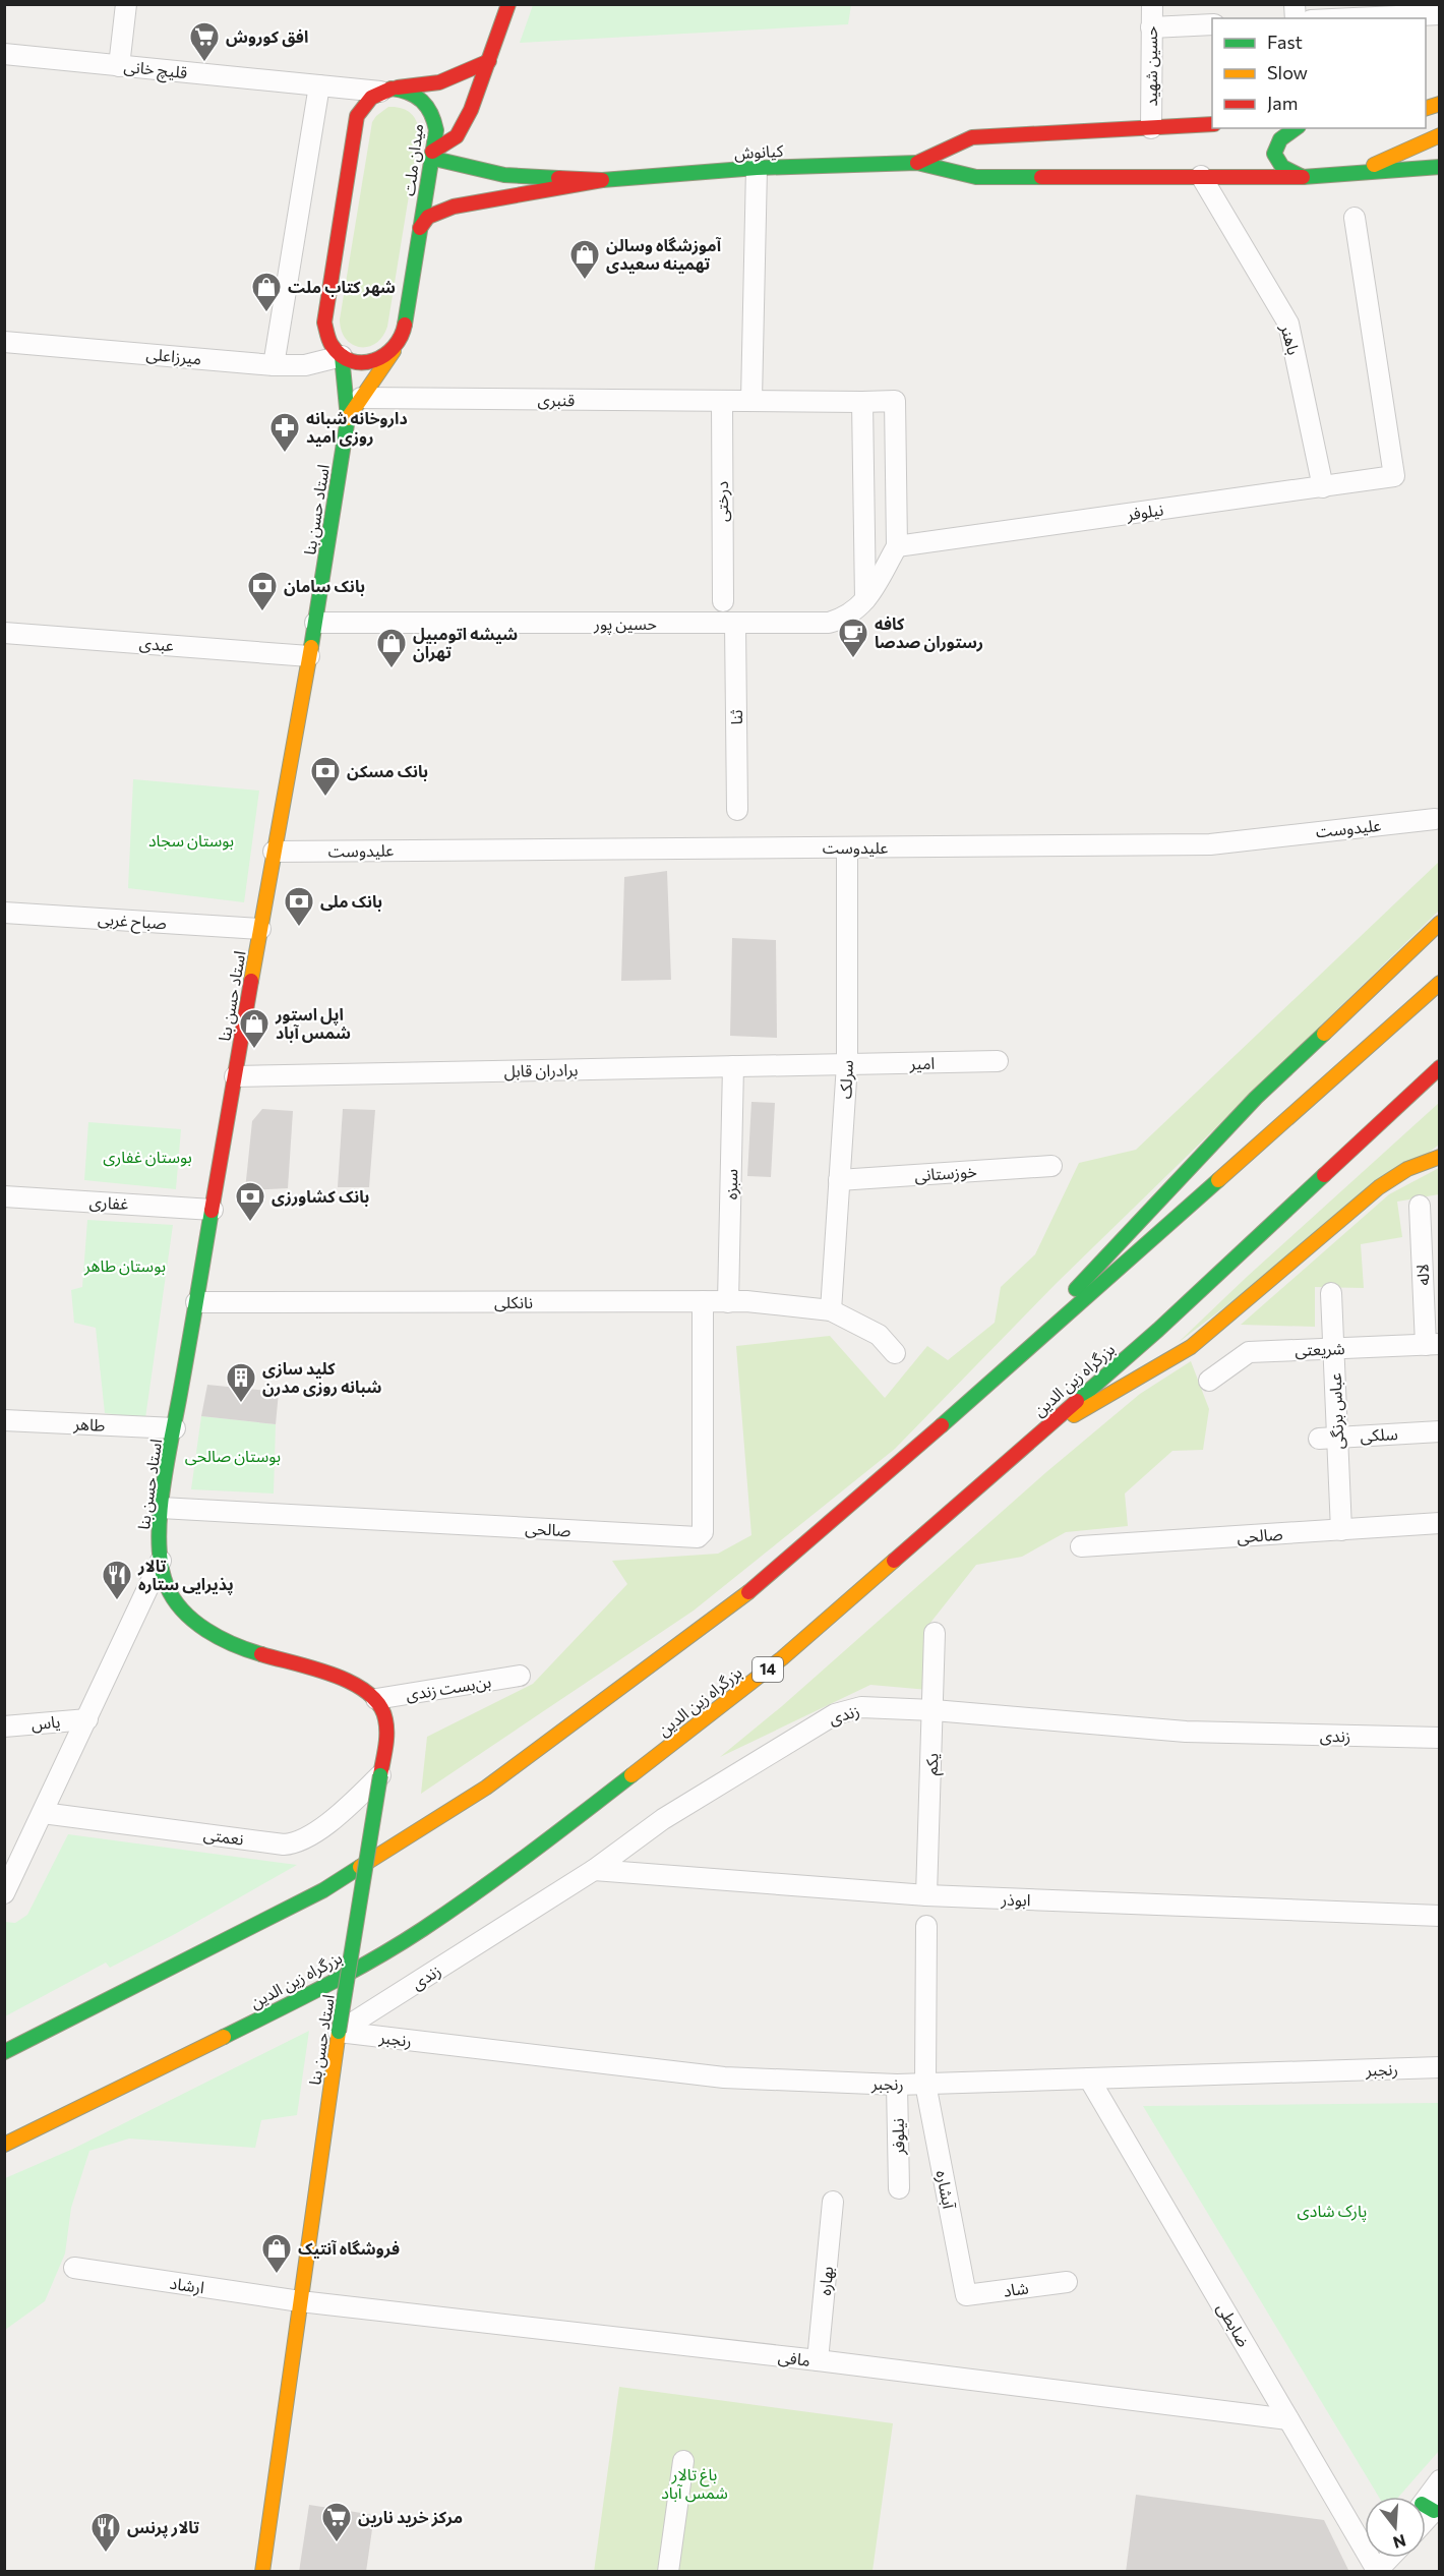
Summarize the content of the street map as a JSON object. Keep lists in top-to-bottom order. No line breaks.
{"streets":{"main road":["کیانوش","میدان ملت","استاد حسن بنا","بزرگراه زین الدین","14"],"street":["حسین شهید","قلیچ خانی","باهنر","میرزاعلی","قنبری","درختی","نیلوفر","حسین پور","عبدی","ثنا","علیدوست","صباح غربی","امیر","برادران قابل","سرلک","خوزستانی","سبزه","غفاری","لاله","نانکلی","شریعتی","عباس برنگی","طاهر","سلکی","صالحی","بن‌بست زندی","زندی","یاس","یکم","نعمتی","ابوذر","رنجبر","آبشاره","بهاره","ارشاد","شاد","ضابطی","مافی"]},"crossings":[["قلیچ خانی","میدان ملت"],["کیانوش","میدان ملت"],["میدان ملت","قنبری"],["میدان ملت","استاد حسن بنا"],["باهنر","نیلوفر"],["قنبری","درختی"],["قنبری","نیلوفر"],["قنبری","حسین پور"],["استاد حسن بنا","حسین پور"],["استاد حسن بنا","عبدی"],["استاد حسن بنا","علیدوست"],["استاد حسن بنا","صباح غربی"],["استاد حسن بنا","برادران قابل"],["استاد حسن بنا","غفاری"],["استاد حسن بنا","نانکلی"],["استاد حسن بنا","طاهر"],["استاد حسن بنا","صالحی"],["استاد حسن بنا","بن‌بست زندی"],["استاد حسن بنا","زندی"],["استاد حسن بنا","نعمتی"],["استاد حسن بنا","رنجبر"],["استاد حسن بنا","ارشاد"],["استاد حسن بنا","مافی"],["نیلوفر","حسین پور"],["نیلوفر","رنجبر"],["حسین پور","ثنا"],["علیدوست","سرلک"],["امیر","برادران قابل"],["امیر","سرلک"],["برادران قابل","سرلک"],["برادران قابل","سبزه"],["سرلک","خوزستانی"],["سرلک","نانکلی"],["سبزه","نانکلی"],["لاله","شریعتی"],["نانکلی","صالحی"],["شریعتی","عباس برنگی"],["عباس برنگی","سلکی"],["عباس برنگی","صالحی"],["زندی","یکم"],["زندی","ابوذر"],["زندی","رنجبر"],["یکم","ابوذر"],["رنجبر","آبشاره"],["رنجبر","ضابطی"],["آبشاره","شاد"],["بهاره","مافی"],["ارشاد","مافی"],["ضابطی","مافی"]],"parks":["بوستان سجاد","بوستان غفاری","بوستان طاهر","بوستان صالحی","پارک شادی","باغ تالار شمس آباد"],"places":{"supermarket":["افق کوروش","مرکز خرید نارین"],"shop":["آموزشگاه وسالن تهمینه سعیدی","شهر کتاب ملت","شیشه اتومبیل تهران","اپل استور شمس آباد","فروشگاه آنتیک"],"pharmacy":["داروخانه شبانه روزی امید"],"bank":["بانک سامان","بانک مسکن","بانک ملی","بانک کشاورزی"],"cafe":["کافه رستوران صدصا"],"building":["کلید سازی شبانه روزی مدرن"],"restaurant":["تالار پذیرایی ستاره","تالار پرنس"]},"legend":["Fast","Slow","Jam"],"north":"bottom"}
